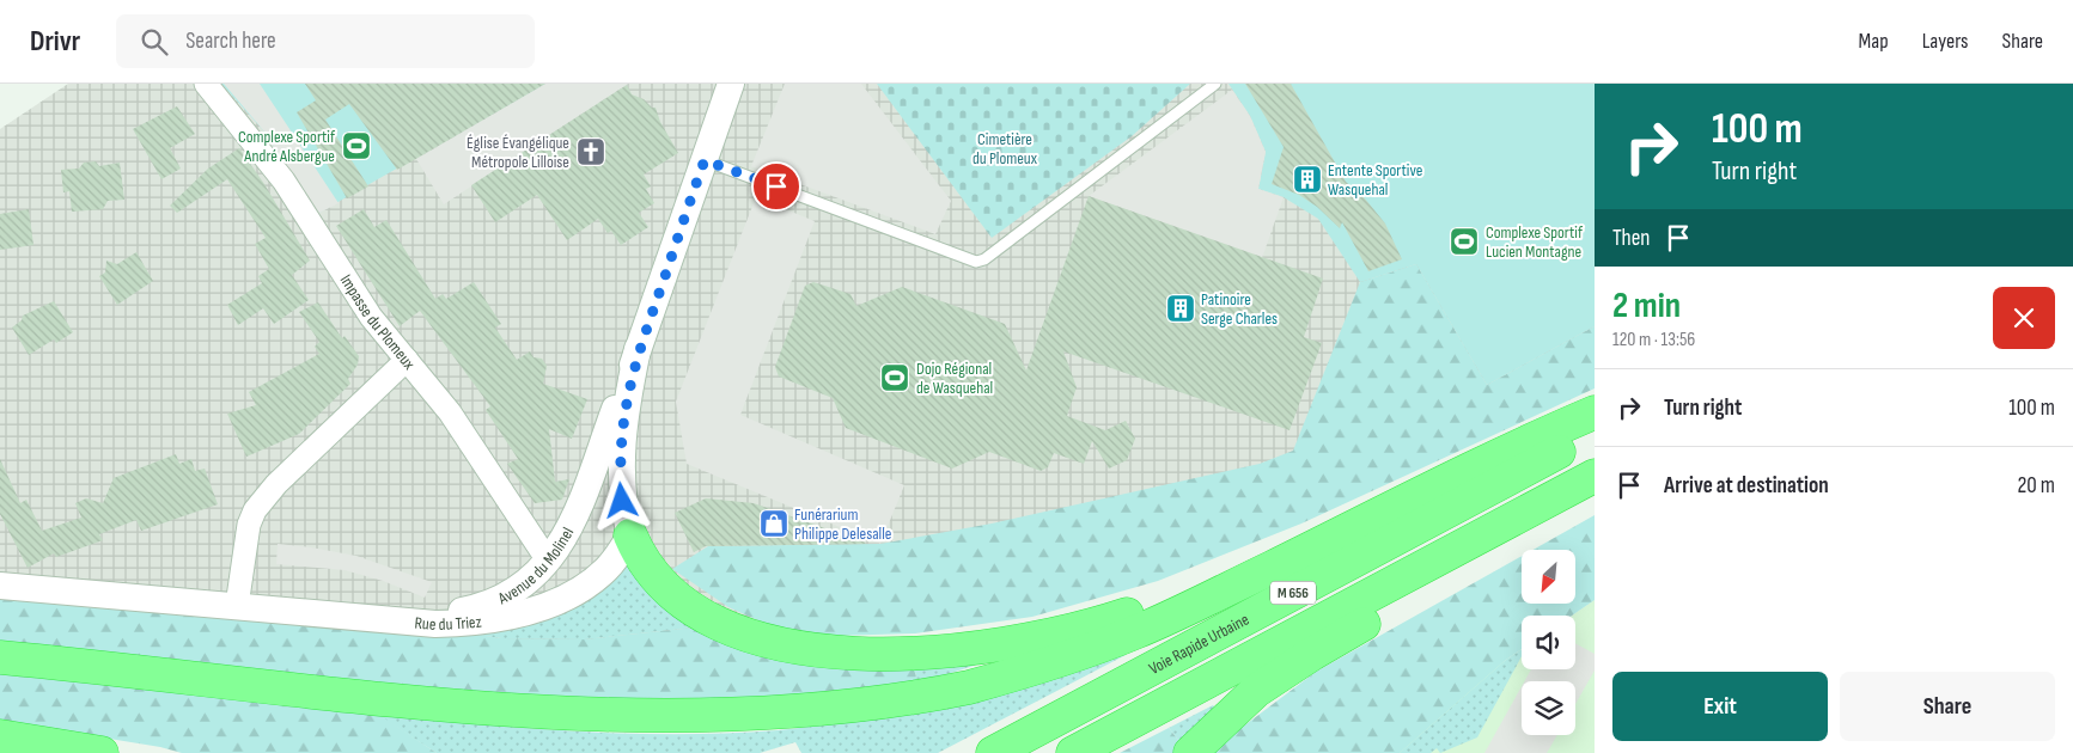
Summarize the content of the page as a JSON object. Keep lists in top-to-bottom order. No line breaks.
{"streets":{"highway":["M 656","Voie Rapide Urbaine"],"street":["Impasse du Plomeux","Avenue du Molinel","Rue du Triez"]},"crossings":[["Impasse du Plomeux","Avenue du Molinel"],["Avenue du Molinel","Rue du Triez"]],"parks":["Cimetière du Plomeux"],"places":{"sports":["Complexe Sportif André Alsbergue","Complexe Sportif Lucien Montagne","Dojo Régional de Wasquehal"],"church":["Église Évangélique Métropole Lilloise"],"building":["Entente Sportive Wasquehal","Patinoire Serge Charles"],"shop":["Funérarium Philippe Delesalle"]},"north":"bottom left","page":{"header":"Drivr","search":"Search here","nav":["Map","Layers","Share"],"turn":["100 m","Turn right"],"then":"Then","heading":["2 min","120 m · 13:56"],"list":[{"name":"Turn right","value":"100 m"},{"name":"Arrive at destination","value":"20 m"}],"buttons":["Exit","Share"]}}
